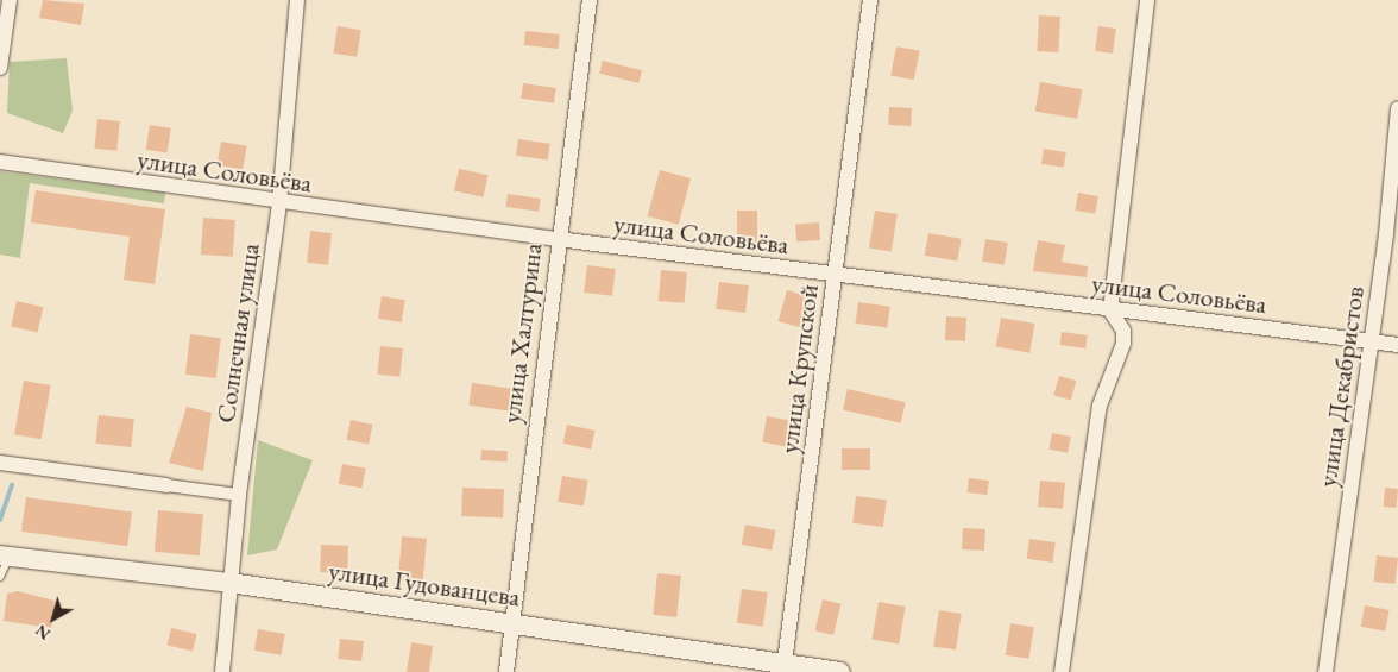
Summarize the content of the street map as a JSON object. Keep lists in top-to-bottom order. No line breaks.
{"streets":{"street":["улица Соловьёва","Солнечная улица","улица Халтурина","улица Крупской","улица Декабристов","улица Гудованцева"]},"crossings":[["улица Соловьёва","Солнечная улица"],["улица Соловьёва","улица Халтурина"],["улица Соловьёва","улица Крупской"],["улица Соловьёва","улица Декабристов"],["Солнечная улица","улица Гудованцева"],["улица Халтурина","улица Гудованцева"],["улица Крупской","улица Гудованцева"]],"north":"bottom left"}
